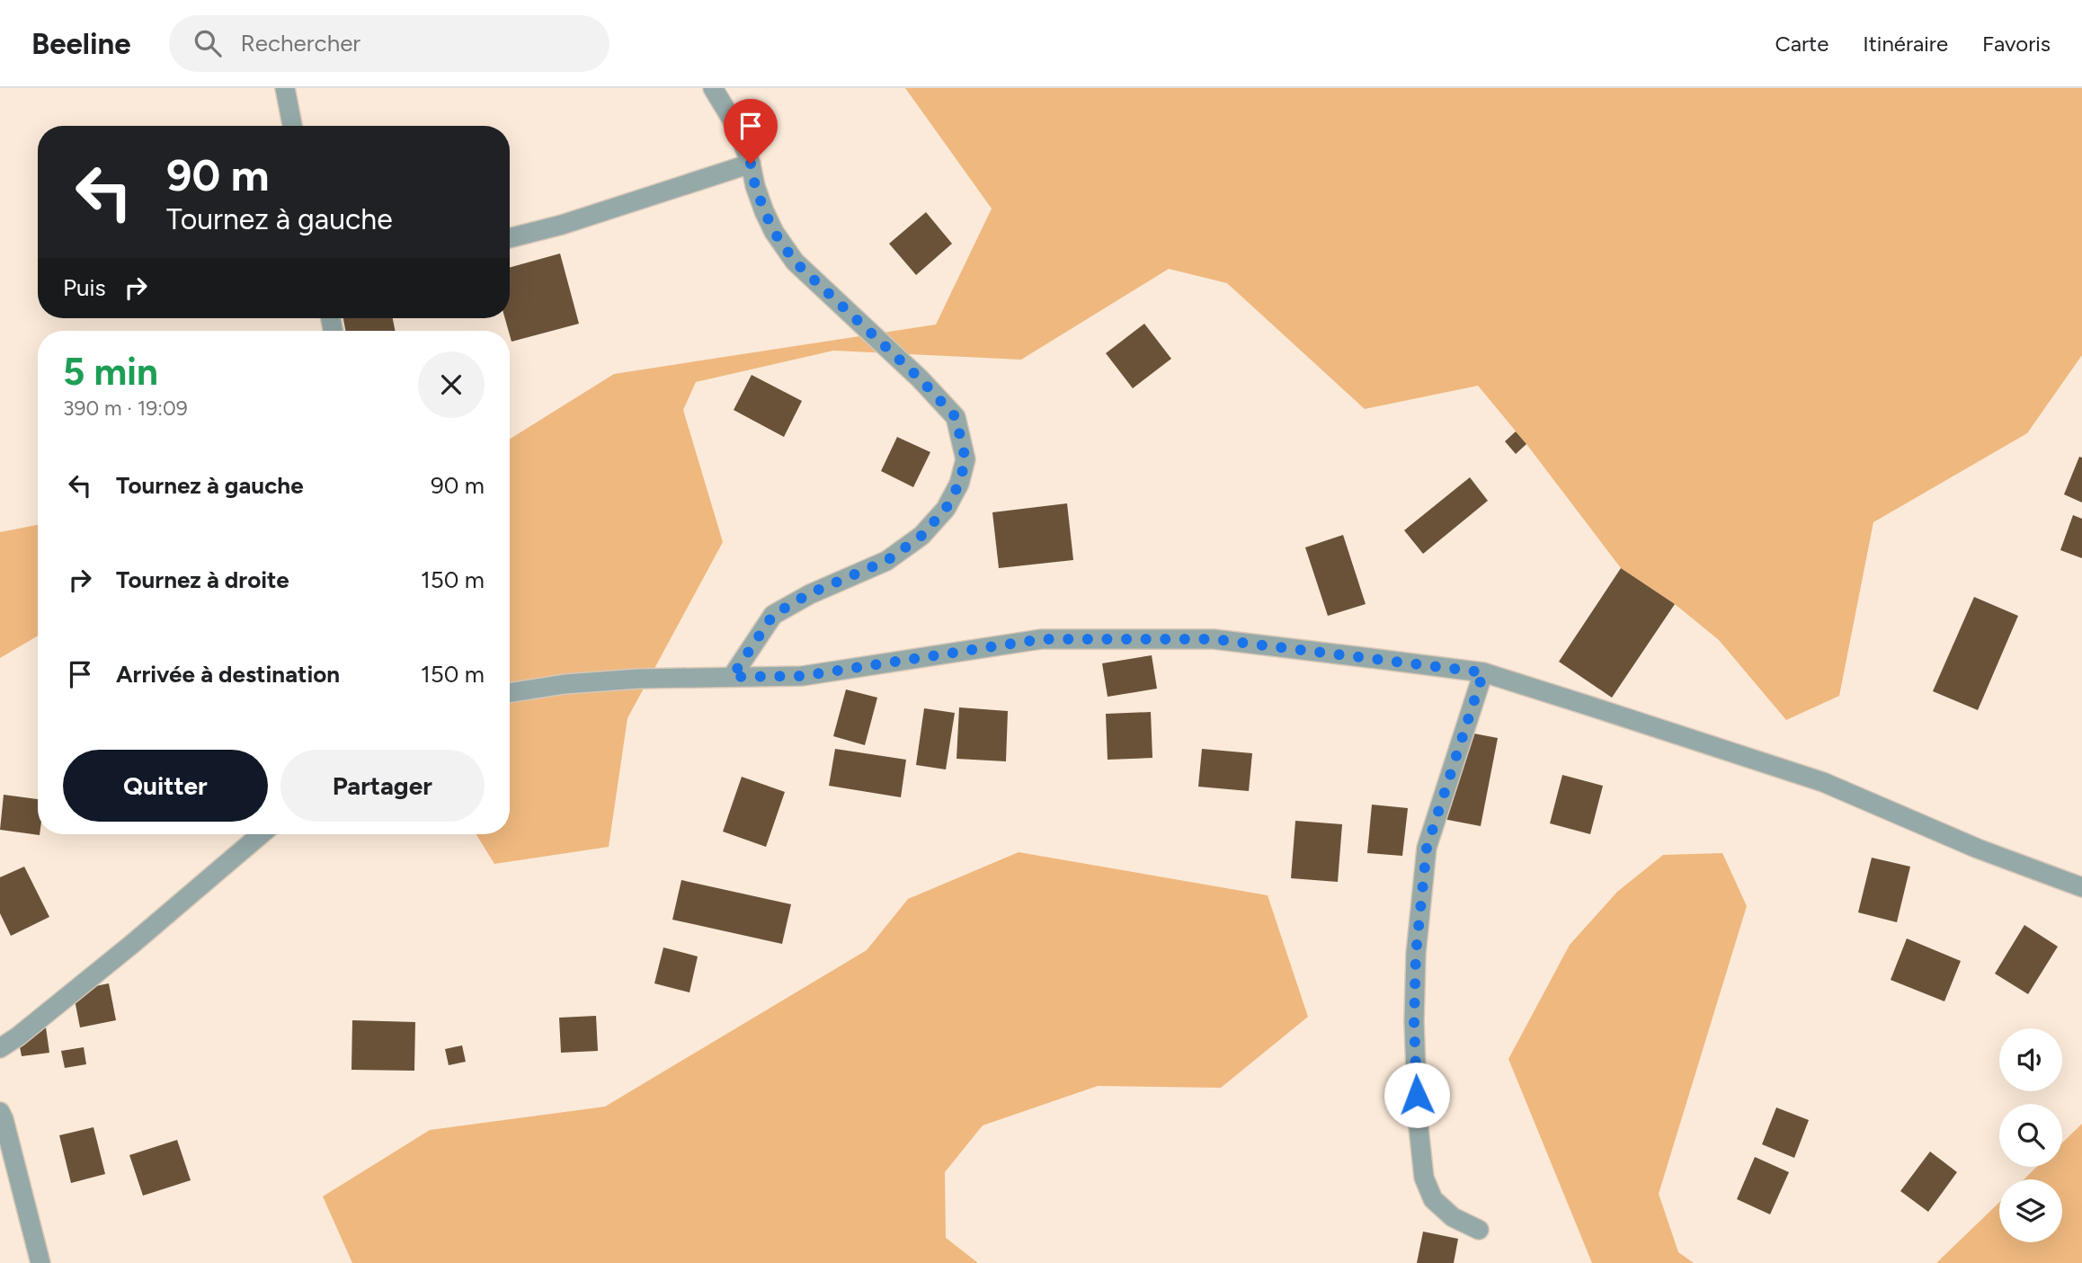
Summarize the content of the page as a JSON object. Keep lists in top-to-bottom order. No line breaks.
{"page":{"header":"Beeline","search":"Rechercher","nav":["Carte","Itinéraire","Favoris"],"turn":["90 m","Tournez à gauche"],"then":"Puis","heading":["5 min","390 m · 19:09"],"list":[{"name":"Tournez à gauche","value":"90 m"},{"name":"Tournez à droite","value":"150 m"},{"name":"Arrivée à destination","value":"150 m"}],"buttons":["Quitter","Partager"]}}
